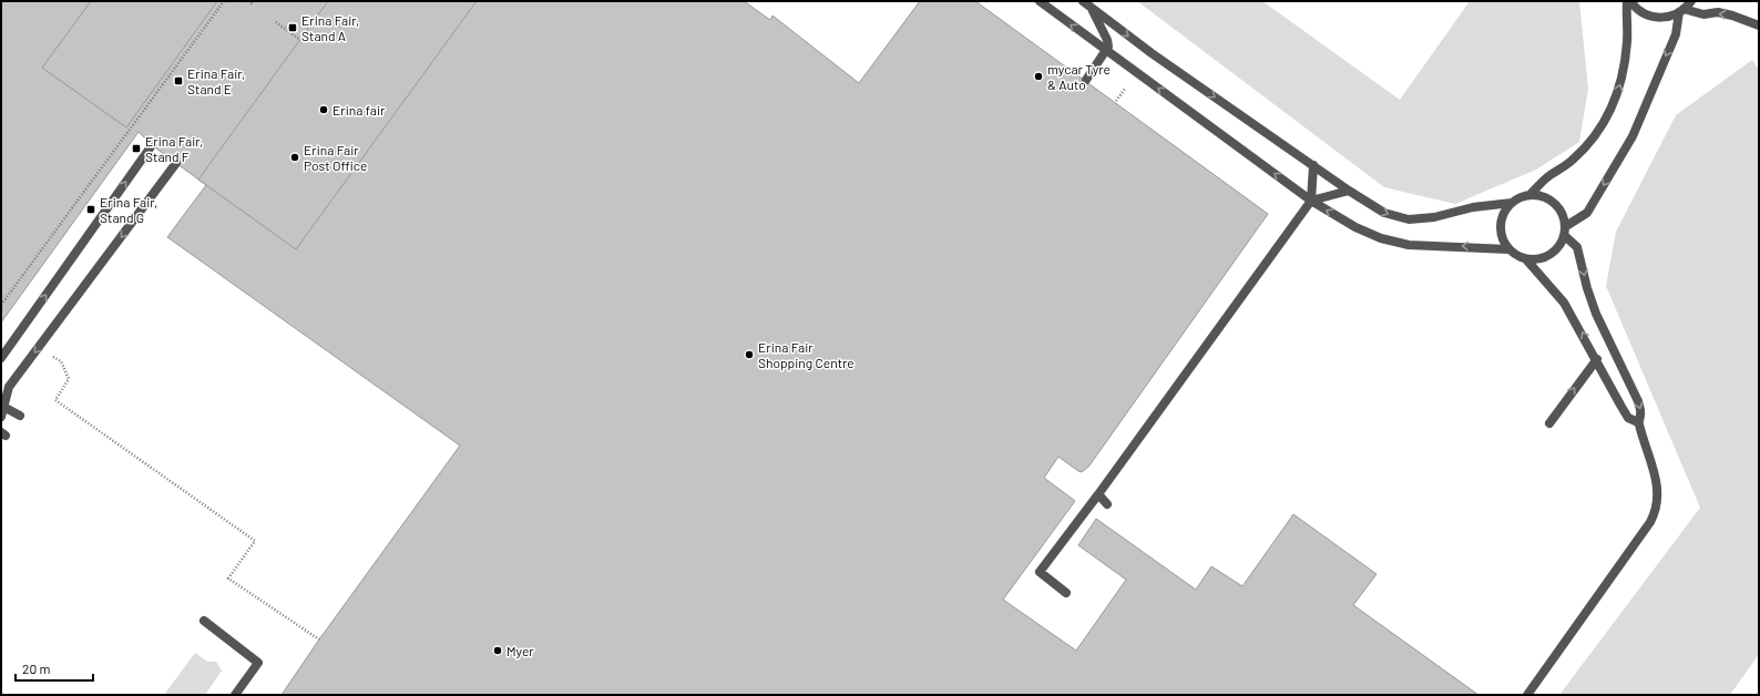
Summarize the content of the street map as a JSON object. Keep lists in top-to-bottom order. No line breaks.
{"places":{"transit":["Erina Fair, Stand A","Erina Fair, Stand E","Erina Fair, Stand F","Erina Fair, Stand G"],"other":["mycar Tyre & Auto","Erina fair","Erina Fair Post Office","Erina Fair Shopping Centre","Myer"]},"scale_bar":"20 m"}
